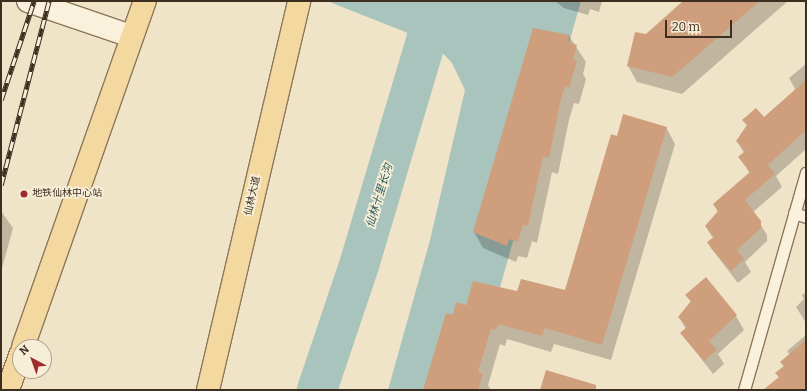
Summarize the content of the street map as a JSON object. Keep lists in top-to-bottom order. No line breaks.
{"streets":{"main road":["仙林大道"]},"water":["仙林十里长沟"],"places":["地铁仙林中心站"],"scale_bar":"20 m","north":"top left"}
